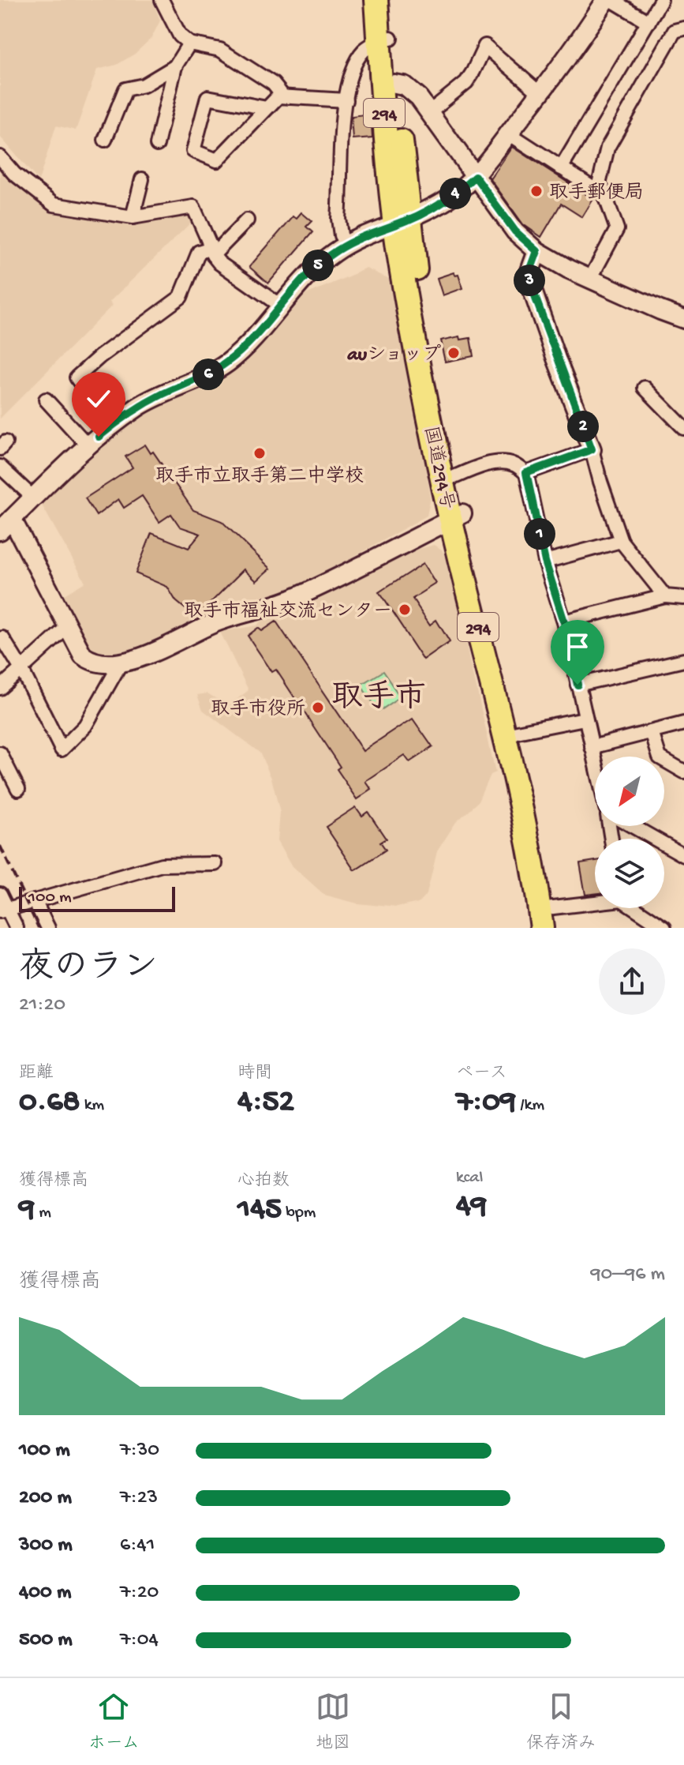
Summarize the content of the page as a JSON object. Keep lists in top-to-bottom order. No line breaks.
{"streets":{"highway":["294","国道294号"]},"districts":["取手市"],"places":["取手郵便局","auショップ","取手市立取手第二中学校","取手市福祉交流センター","取手市役所"],"scale_bar":"100 m","north":"bottom left","page":{"pins":["4","5","3","6","2","1"],"scale":"100 m","heading":["夜のラン","21:20"],"stats":[["距離","0.68 km"],["時間","4:52"],["ペース","7:09 /km"],["獲得標高","9 m"],["心拍数","145 bpm"],["kcal","49"]],"chart":["獲得標高","90–96 m"],"list":[{"name":"100 m","note":"7:30"},{"name":"200 m","note":"7:23"},{"name":"300 m","note":"6:41"},{"name":"400 m","note":"7:20"},{"name":"500 m","note":"7:04"}],"tabs":["ホーム","地図","保存済み"]}}
